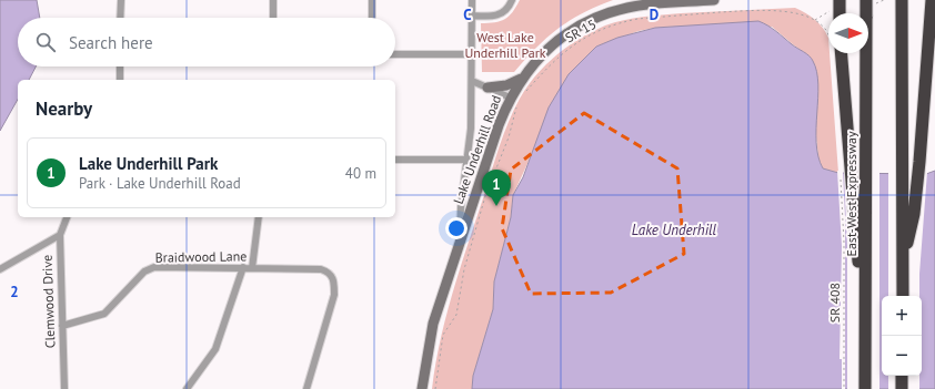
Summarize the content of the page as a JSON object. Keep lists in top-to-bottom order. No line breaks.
{"streets":{"highway":["East-West Expressway"],"main road":["SR 15","Lake Underhill Road"],"street":["Braidwood Lane","Clemwood Drive"],"path":["SR 408"]},"crossings":[["Braidwood Lane","Clemwood Drive"]],"water":["Lake Underhill"],"parks":["West Lake Underhill Park"],"north":"right","page":{"search":"Search here","heading":"Nearby","list":[{"mark":"1","name":"Lake Underhill Park","note":"Park · Lake Underhill Road","value":"40 m"}],"pins":"1","map_buttons":["+","−"]},"grid":{"columns":["C","D"],"rows":["2"]}}
